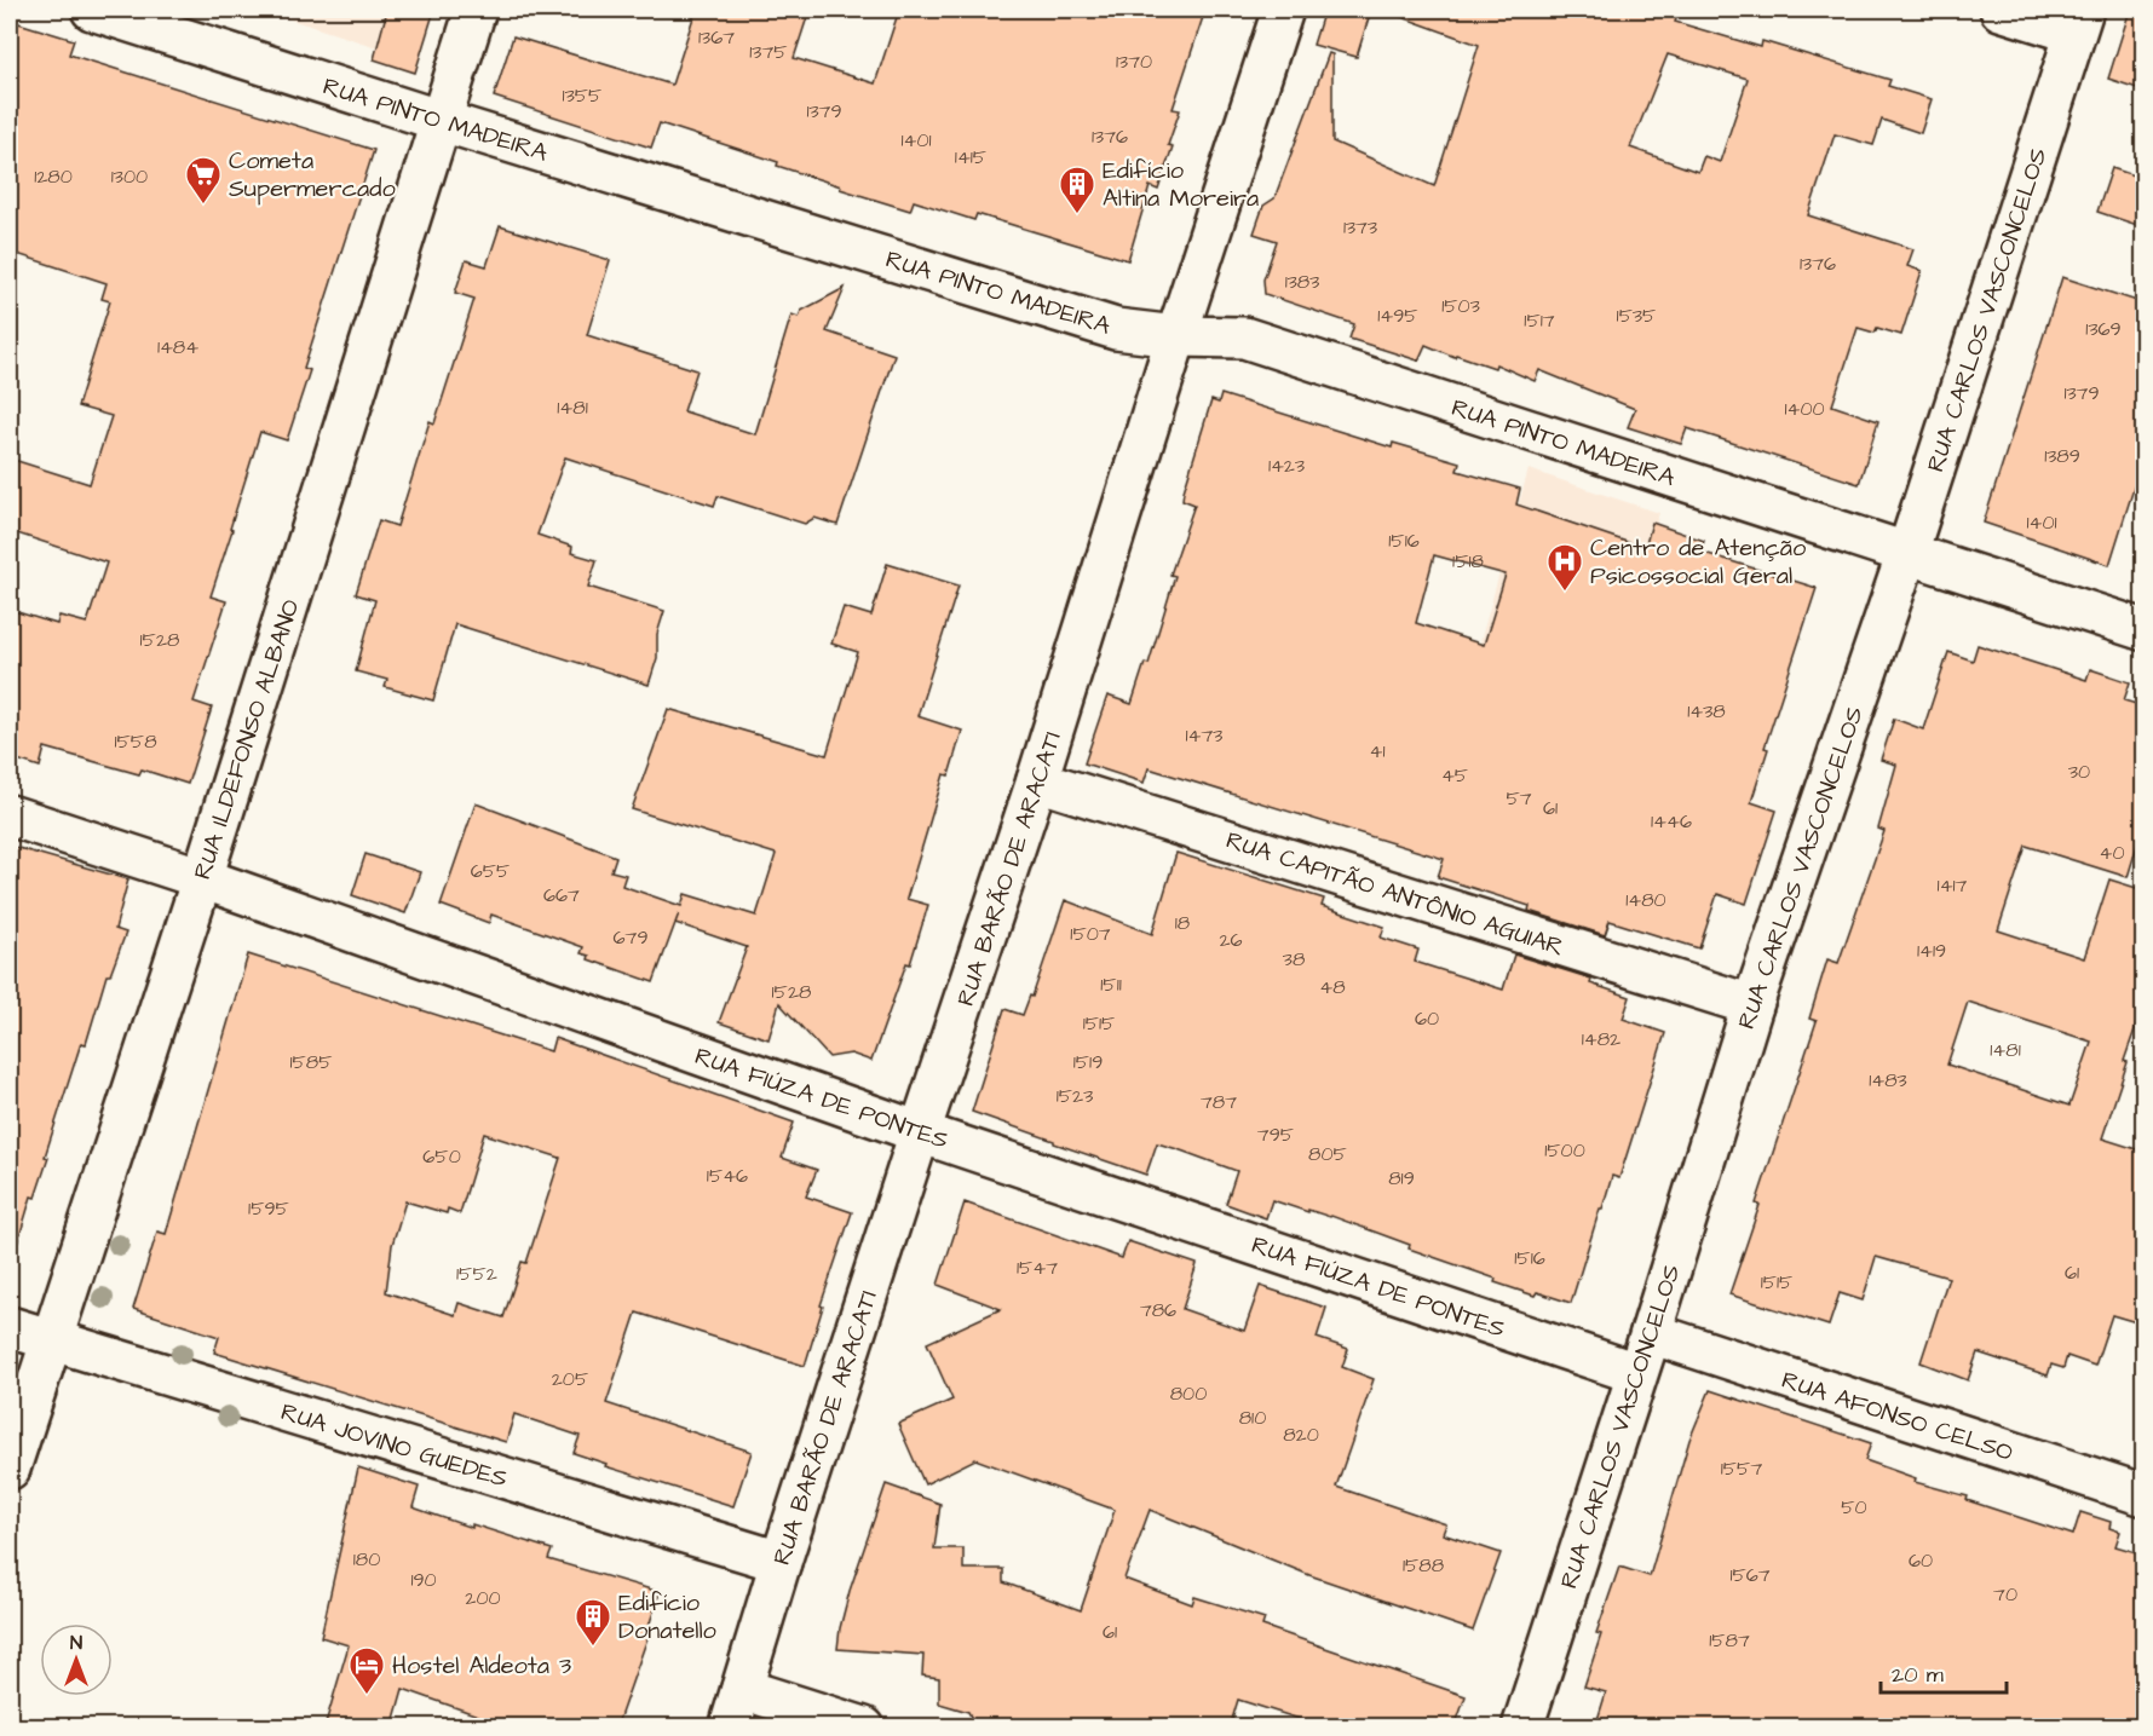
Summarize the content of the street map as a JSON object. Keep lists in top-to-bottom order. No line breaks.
{"streets":{"street":["RUA PINTO MADEIRA","RUA CARLOS VASCONCELOS","RUA ILDEFONSO ALBANO","RUA BARÃO DE ARACATI","RUA CAPITÃO ANTÔNIO AGUIAR","RUA FIÚZA DE PONTES","RUA AFONSO CELSO","RUA JOVINO GUEDES"]},"crossings":[["RUA PINTO MADEIRA","RUA CARLOS VASCONCELOS"],["RUA PINTO MADEIRA","RUA ILDEFONSO ALBANO"],["RUA PINTO MADEIRA","RUA BARÃO DE ARACATI"],["RUA CARLOS VASCONCELOS","RUA CAPITÃO ANTÔNIO AGUIAR"],["RUA CARLOS VASCONCELOS","RUA FIÚZA DE PONTES"],["RUA CARLOS VASCONCELOS","RUA AFONSO CELSO"],["RUA ILDEFONSO ALBANO","RUA FIÚZA DE PONTES"],["RUA ILDEFONSO ALBANO","RUA JOVINO GUEDES"],["RUA BARÃO DE ARACATI","RUA CAPITÃO ANTÔNIO AGUIAR"],["RUA BARÃO DE ARACATI","RUA FIÚZA DE PONTES"],["RUA BARÃO DE ARACATI","RUA JOVINO GUEDES"]],"places":{"supermarket":["Cometa Supermercado"],"building":["Edifício Altina Moreira","Edifício Donatello"],"hospital":["Centro de Atenção Psicossocial Geral"],"hotel":["Hostel Aldeota 3"]},"house_numbers":["1367","1375","1370","1355","1379","1376","1401","1415","1280","1300","1373","1376","1383","1503","1495","1535","1517","1369","1484","1379","1481","1400","1389","1423","1401","1516","1518","1528","1438","1473","1558","41","30","45","57","61","1446","40","655","1417","667","1480","18","1507","679","26","1419","38","1511","48","1528","60","1515","1482","1481","1585","1519","1483","1523","787","795","1500","805","650","1546","819","1595","1516","1547","61","1552","1515","786","205","800","810","820","1557","50","180","60","1588","1567","190","70","200","61","1587"],"scale_bar":"20 m","north":"top"}
